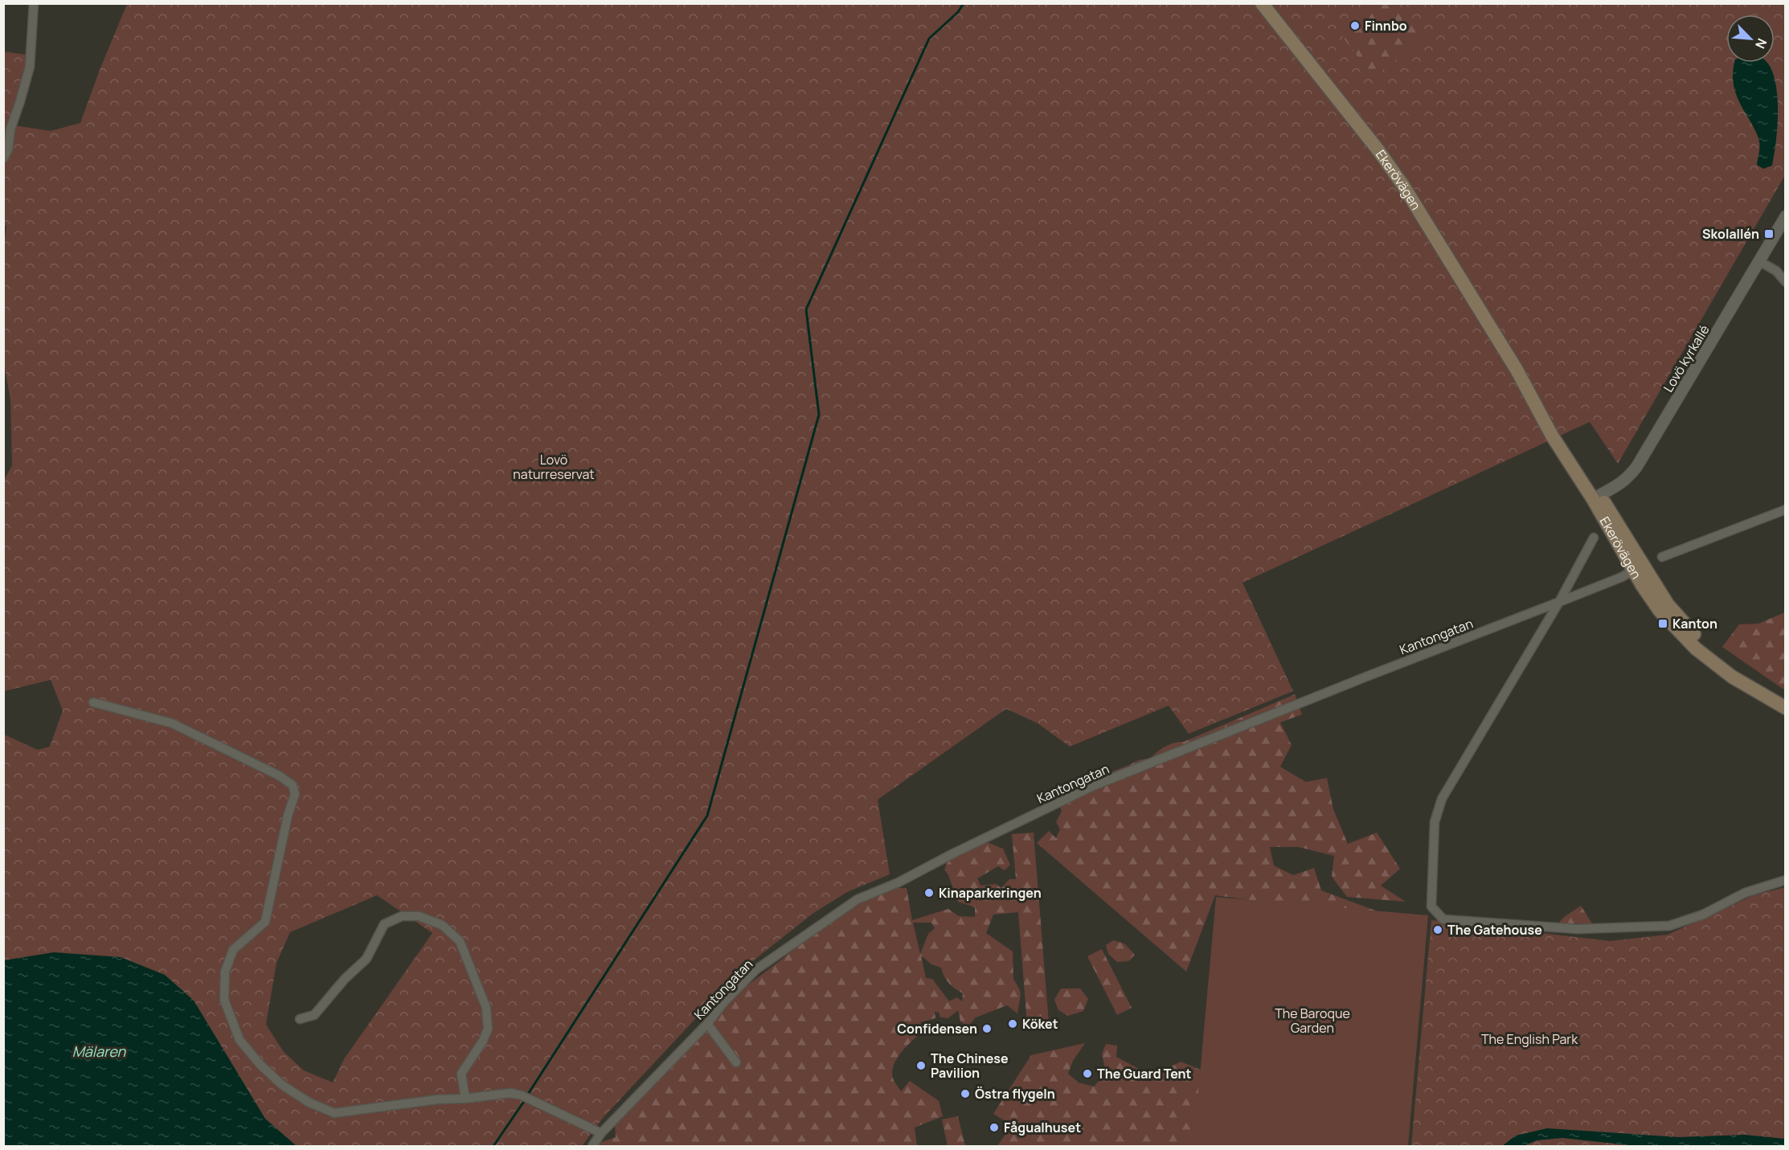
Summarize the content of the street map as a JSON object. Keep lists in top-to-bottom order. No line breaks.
{"streets":{"main road":["Ekerövägen"],"street":["Lovö kyrkallé","Kantongatan"]},"crossings":[["Ekerövägen","Lovö kyrkallé"],["Ekerövägen","Kantongatan"]],"water":["Mälaren"],"parks":["Lovö naturreservat","The Baroque Garden","The English Park"],"places":{"other":["Finnbo","Kinaparkeringen","The Gatehouse","Köket","Confidensen","The Chinese Pavilion","The Guard Tent","Östra flygeln","Fågualhuset"],"transit":["Skolallén","Kanton"]},"north":"bottom right"}
